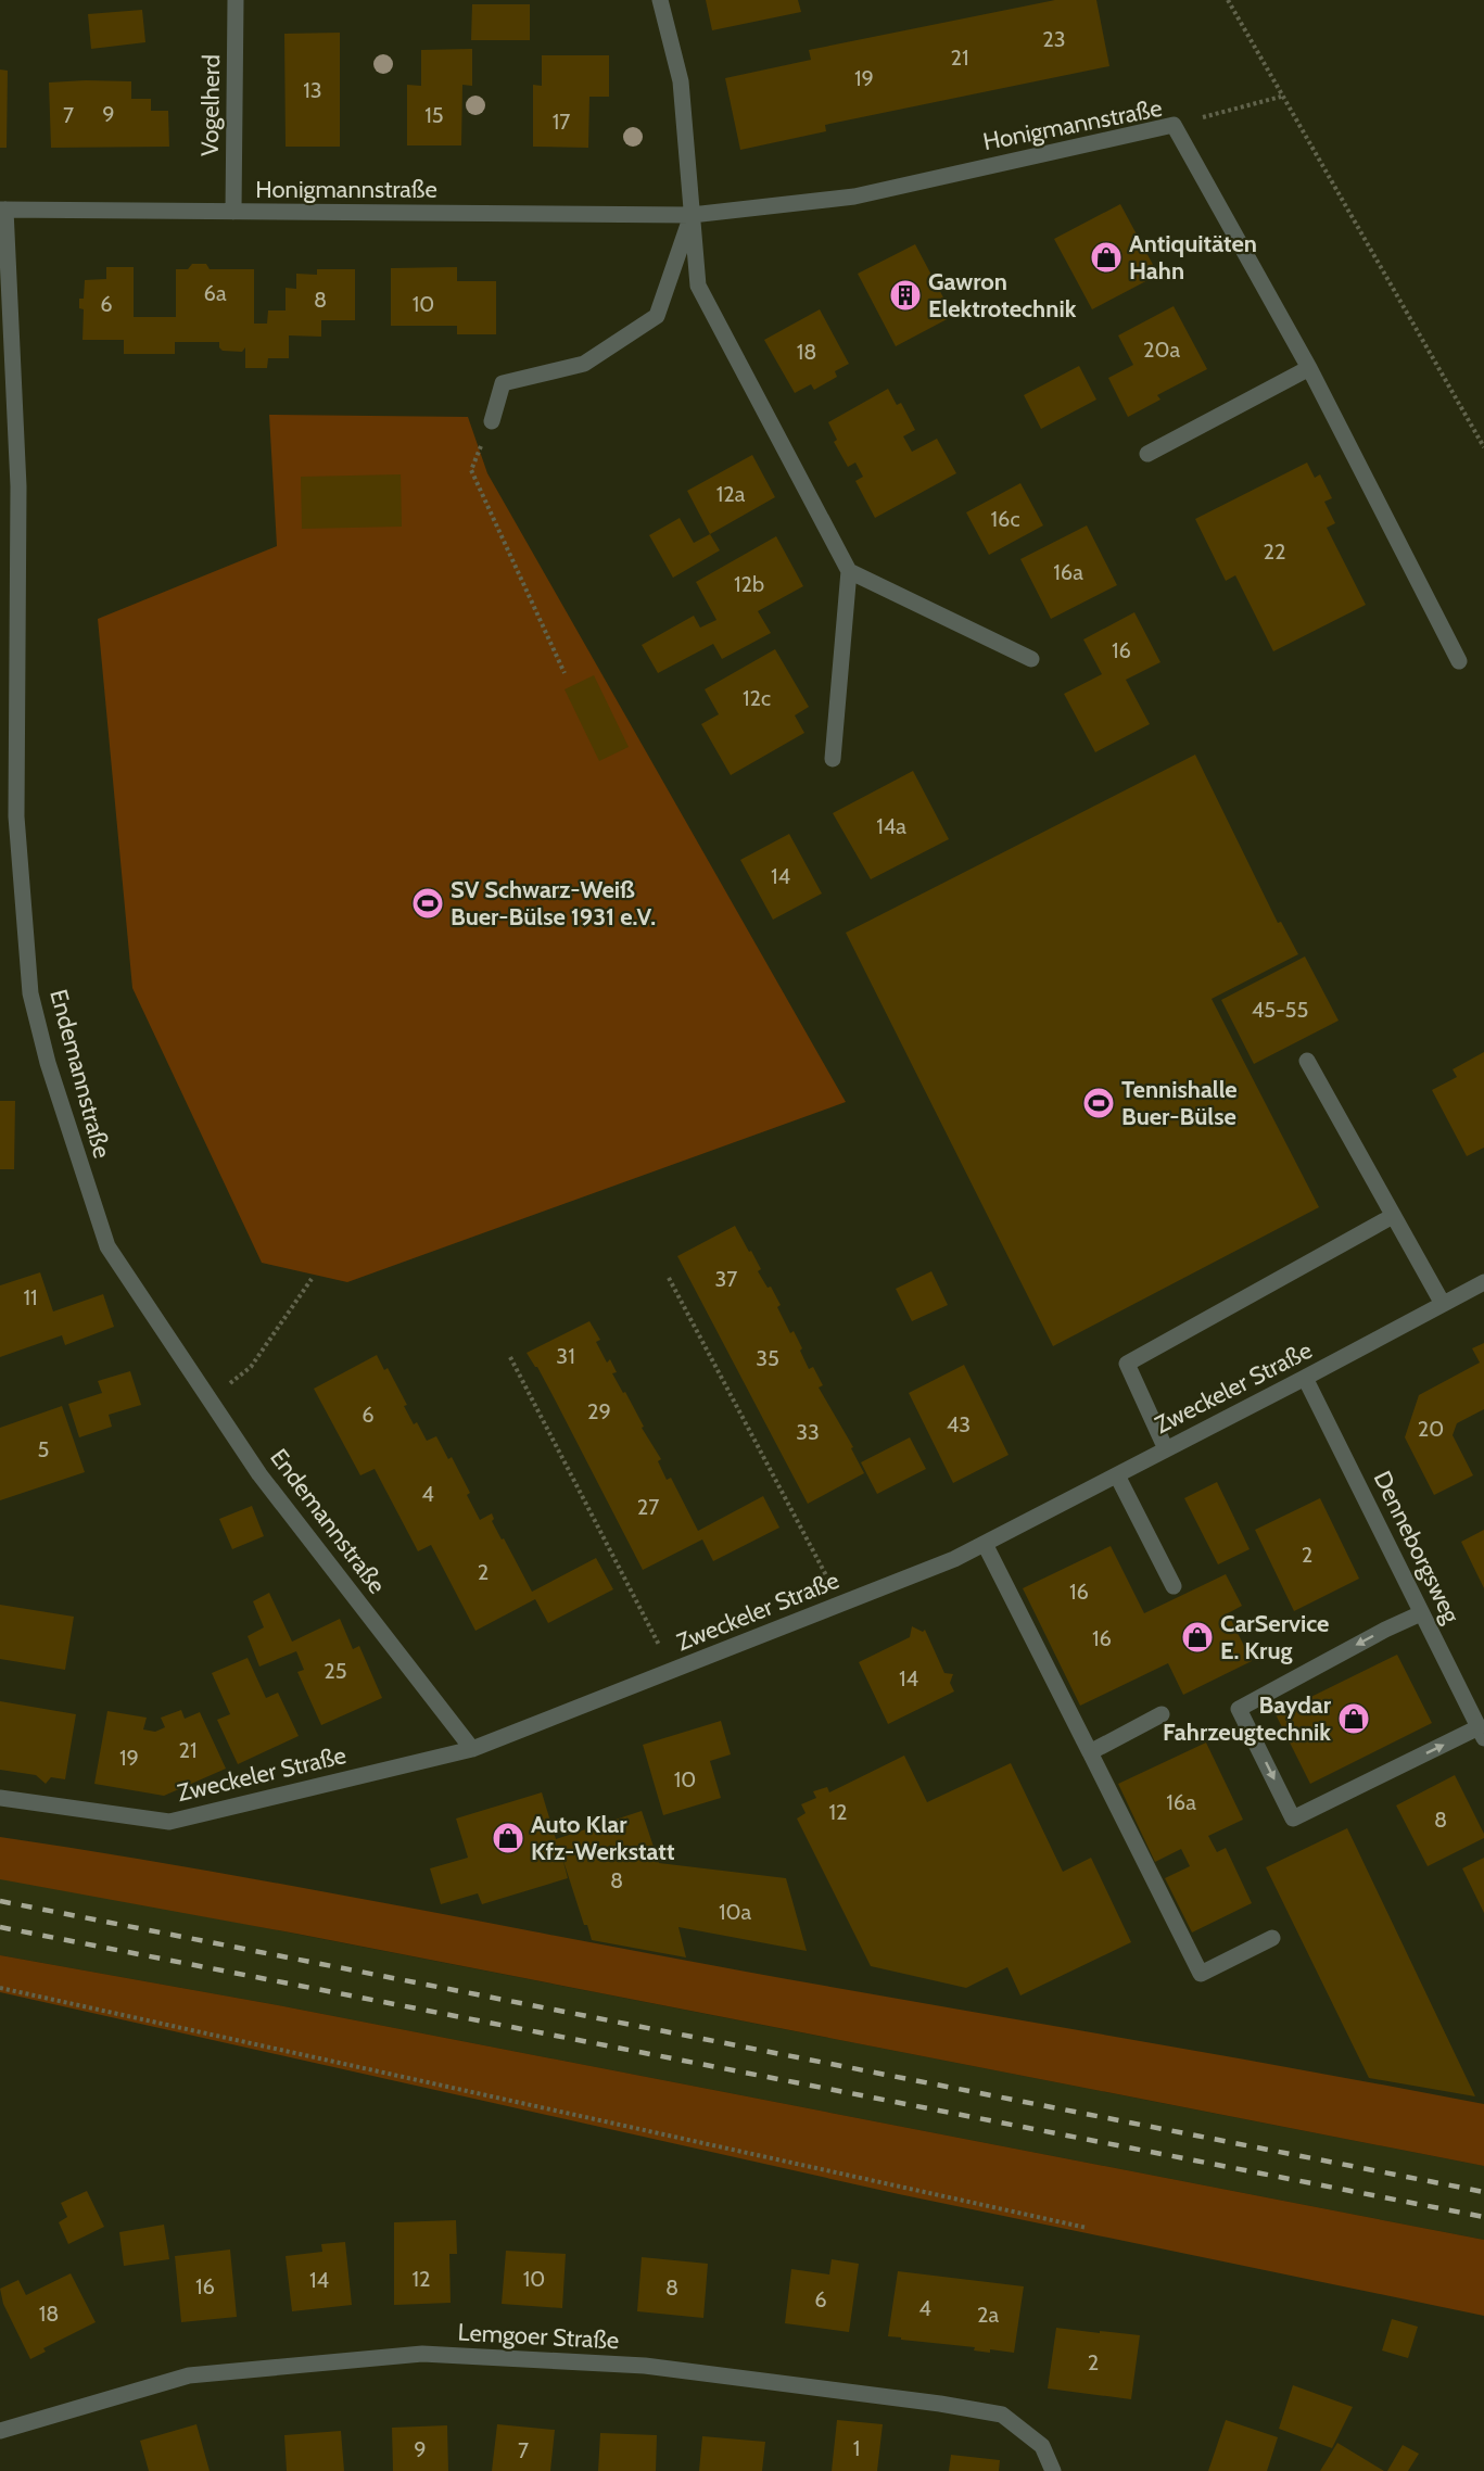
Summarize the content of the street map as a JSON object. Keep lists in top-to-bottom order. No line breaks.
{"streets":{"street":["Vogelherd","Honigmannstraße","Endemannstraße","Zweckeler Straße","Denneborgsweg","Lemgoer Straße"]},"crossings":[["Vogelherd","Honigmannstraße"],["Honigmannstraße","Endemannstraße"],["Endemannstraße","Zweckeler Straße"],["Zweckeler Straße","Denneborgsweg"]],"places":{"shop":["Antiquitäten Hahn","CarService E. Krug","Baydar Fahrzeugtechnik","Auto Klar Kfz-Werkstatt"],"building":["Gawron Elektrotechnik"],"sports":["SV Schwarz-Weiß Buer-Bülse 1931 e.V.","Tennishalle Buer-Bülse"]},"house_numbers":["23","21","19","13","9","7","15","17","6a","8","6","10","20a","18","12a","16c","22","16a","12b","16","12c","14a","14","45-55","37","11","31","35","29","6","43","20","33","5","4","27","2","2","16","16","25","14","21","19","10","16a","12","8","8","10a","12","10","14","16","8","6","4","18","2a","2","1","9","7"]}
